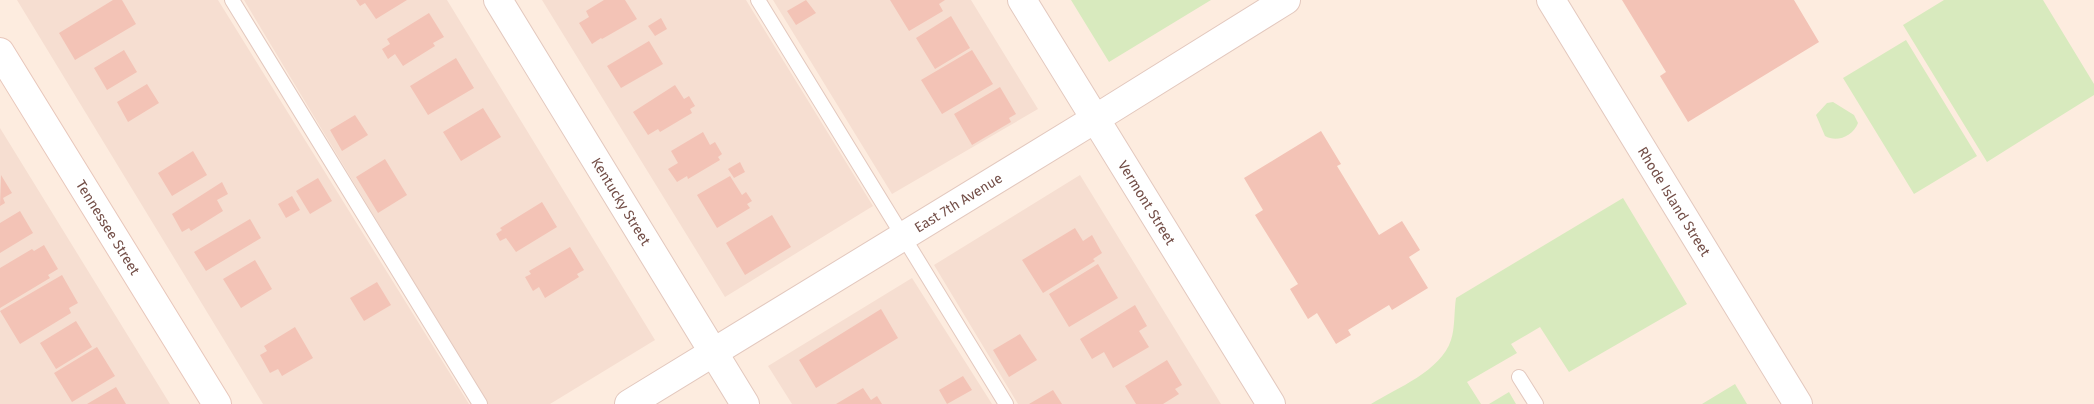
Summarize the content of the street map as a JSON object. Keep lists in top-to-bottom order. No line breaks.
{"streets":{"street":["Kentucky Street","Vermont Street","Rhode Island Street","East 7th Avenue","Tennessee Street"]},"crossings":[["Kentucky Street","East 7th Avenue"],["Vermont Street","East 7th Avenue"]]}
